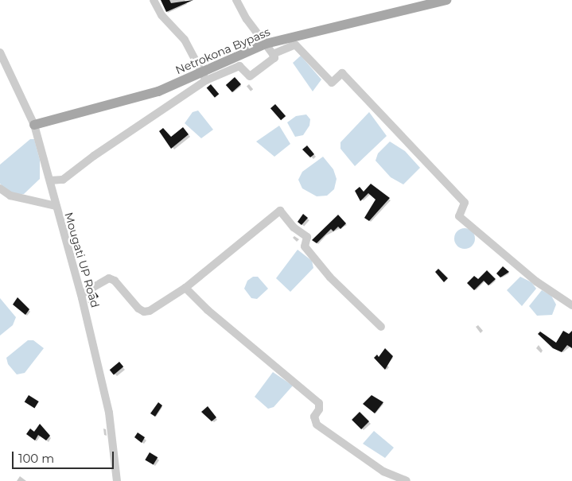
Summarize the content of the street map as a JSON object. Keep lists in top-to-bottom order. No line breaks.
{"streets":{"main road":["Netrokona Bypass"],"street":["Mougati UP Road"]},"crossings":[["Netrokona Bypass","Mougati UP Road"]],"scale_bar":"100 m"}
